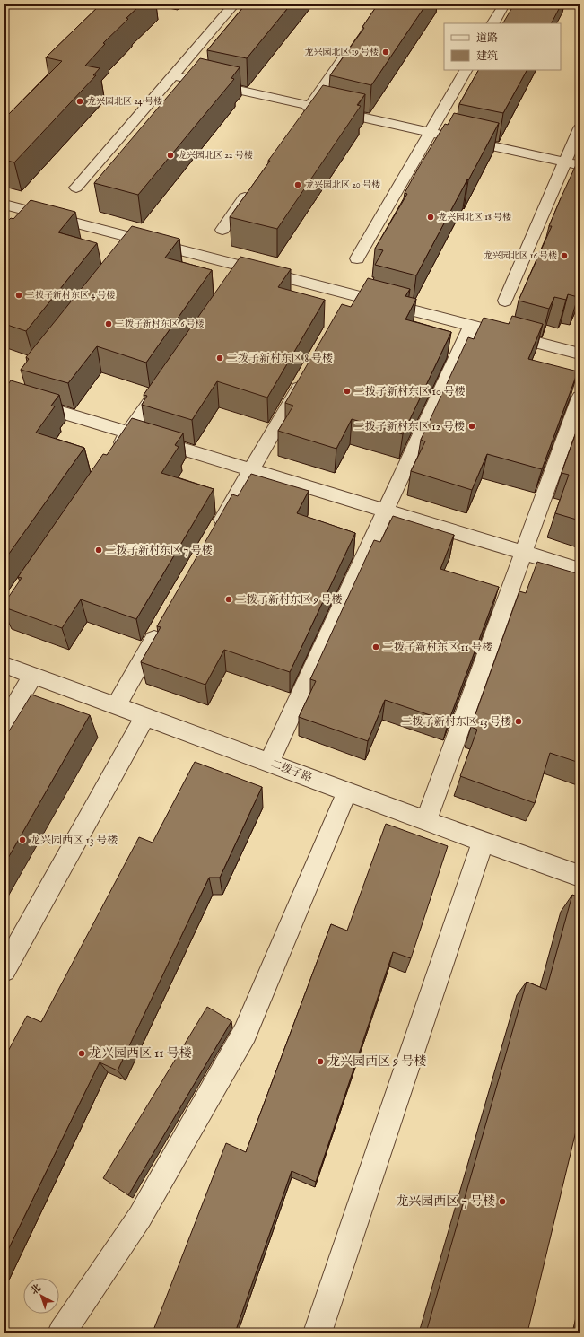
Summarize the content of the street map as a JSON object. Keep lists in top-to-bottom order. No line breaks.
{"streets":{"street":["二拨子路"]},"places":["龙兴园北区 19 号楼","龙兴园北区 24 号楼","龙兴园北区 22 号楼","龙兴园北区 20 号楼","龙兴园北区 18 号楼","龙兴园北区 16 号楼","二拨子新村东区 4 号楼","二拨子新村东区 6 号楼","二拨子新村东区 8 号楼","二拨子新村东区 10 号楼","二拨子新村东区 12 号楼","二拨子新村东区 7 号楼","二拨子新村东区 9 号楼","二拨子新村东区 11 号楼","二拨子新村东区 13 号楼","龙兴园西区 13 号楼","龙兴园西区 11 号楼","龙兴园西区 9 号楼","龙兴园西区 7 号楼"],"legend":["道路","建筑"],"north":"top left"}
